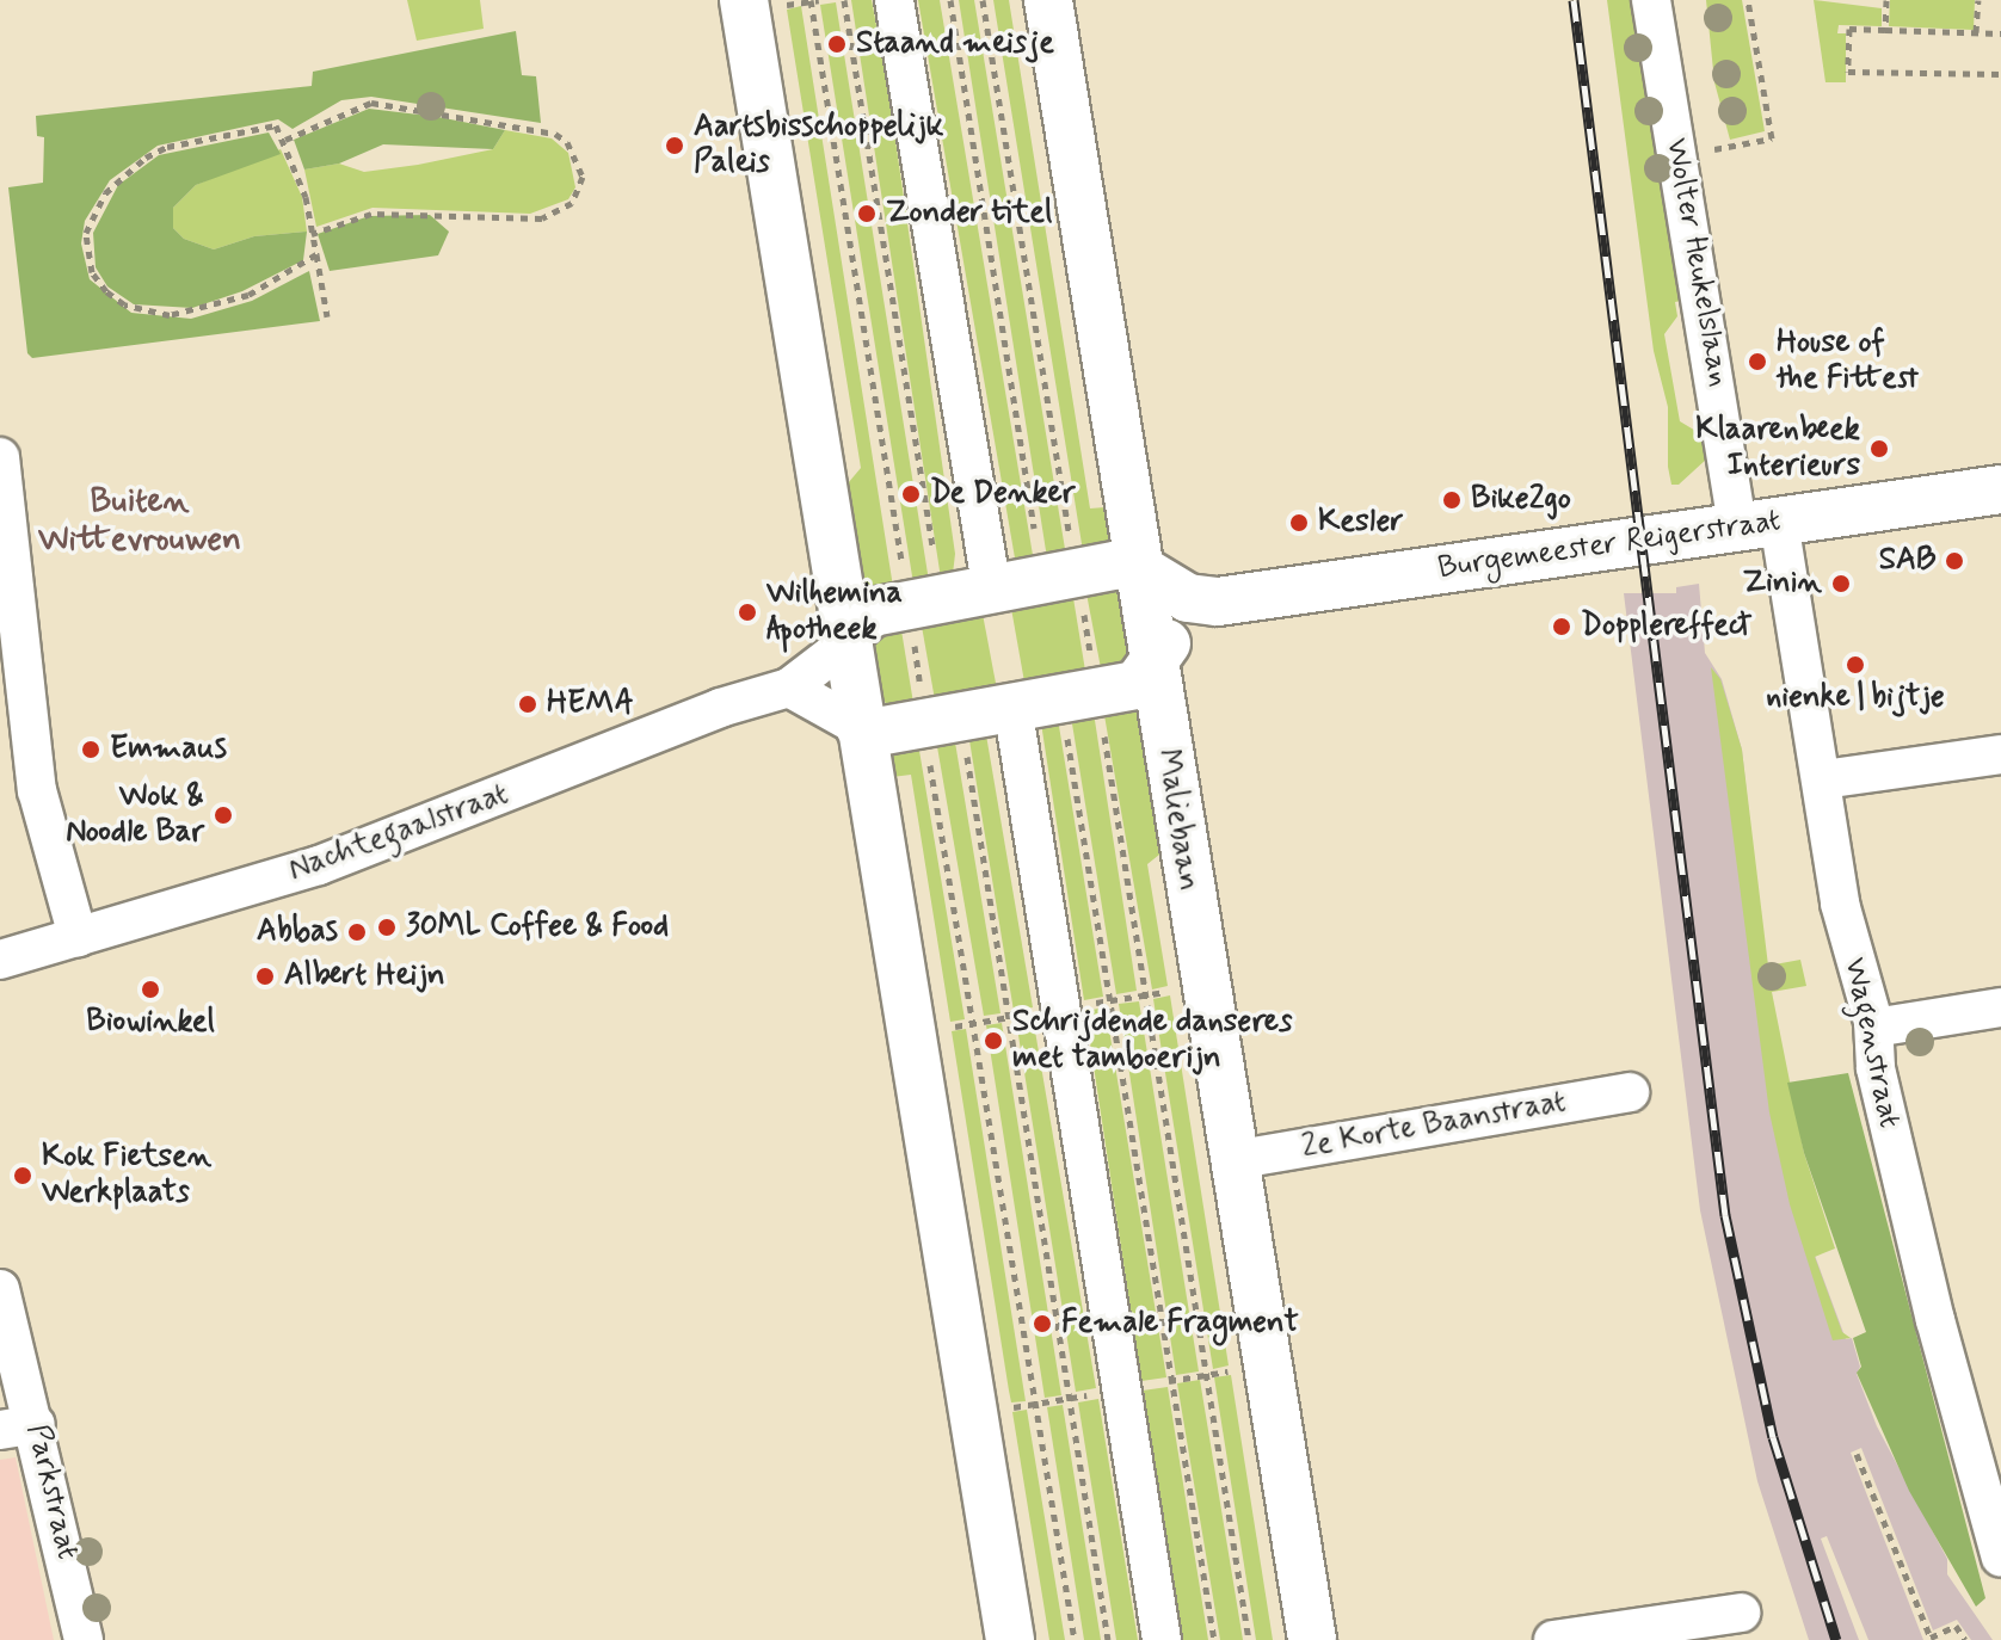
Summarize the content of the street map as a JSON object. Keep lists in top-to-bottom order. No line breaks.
{"streets":{"street":["Wolter Heukelslaan","Burgemeester Reigerstraat","Maliebaan","Nachtegaalstraat","Wagenstraat","2e Korte Baanstraat","Parkstraat"]},"crossings":[["Wolter Heukelslaan","Burgemeester Reigerstraat"],["Wolter Heukelslaan","Wagenstraat"],["Burgemeester Reigerstraat","Maliebaan"],["Burgemeester Reigerstraat","Nachtegaalstraat"],["Burgemeester Reigerstraat","Wagenstraat"],["Maliebaan","2e Korte Baanstraat"]],"districts":["Buiten Wittevrouwen"],"places":["Staand meisje","Aartsbisschoppelijk Paleis","Zonder titel","House of the Fittest","Klaarenbeek Interieurs","De Denker","Bike2go","Kesler","SAB","Zinin","Wilhemina Apotheek","Dopplereffect","nienke | bijtje","HEMA","Emmaus","Wok & Noodle Bar","30ML Coffee & Food","Abbas","Albert Heijn","Biowinkel","Schrijdende danseres met tamboerijn","Kok Fietsen Werkplaats","Female Fragment"]}
